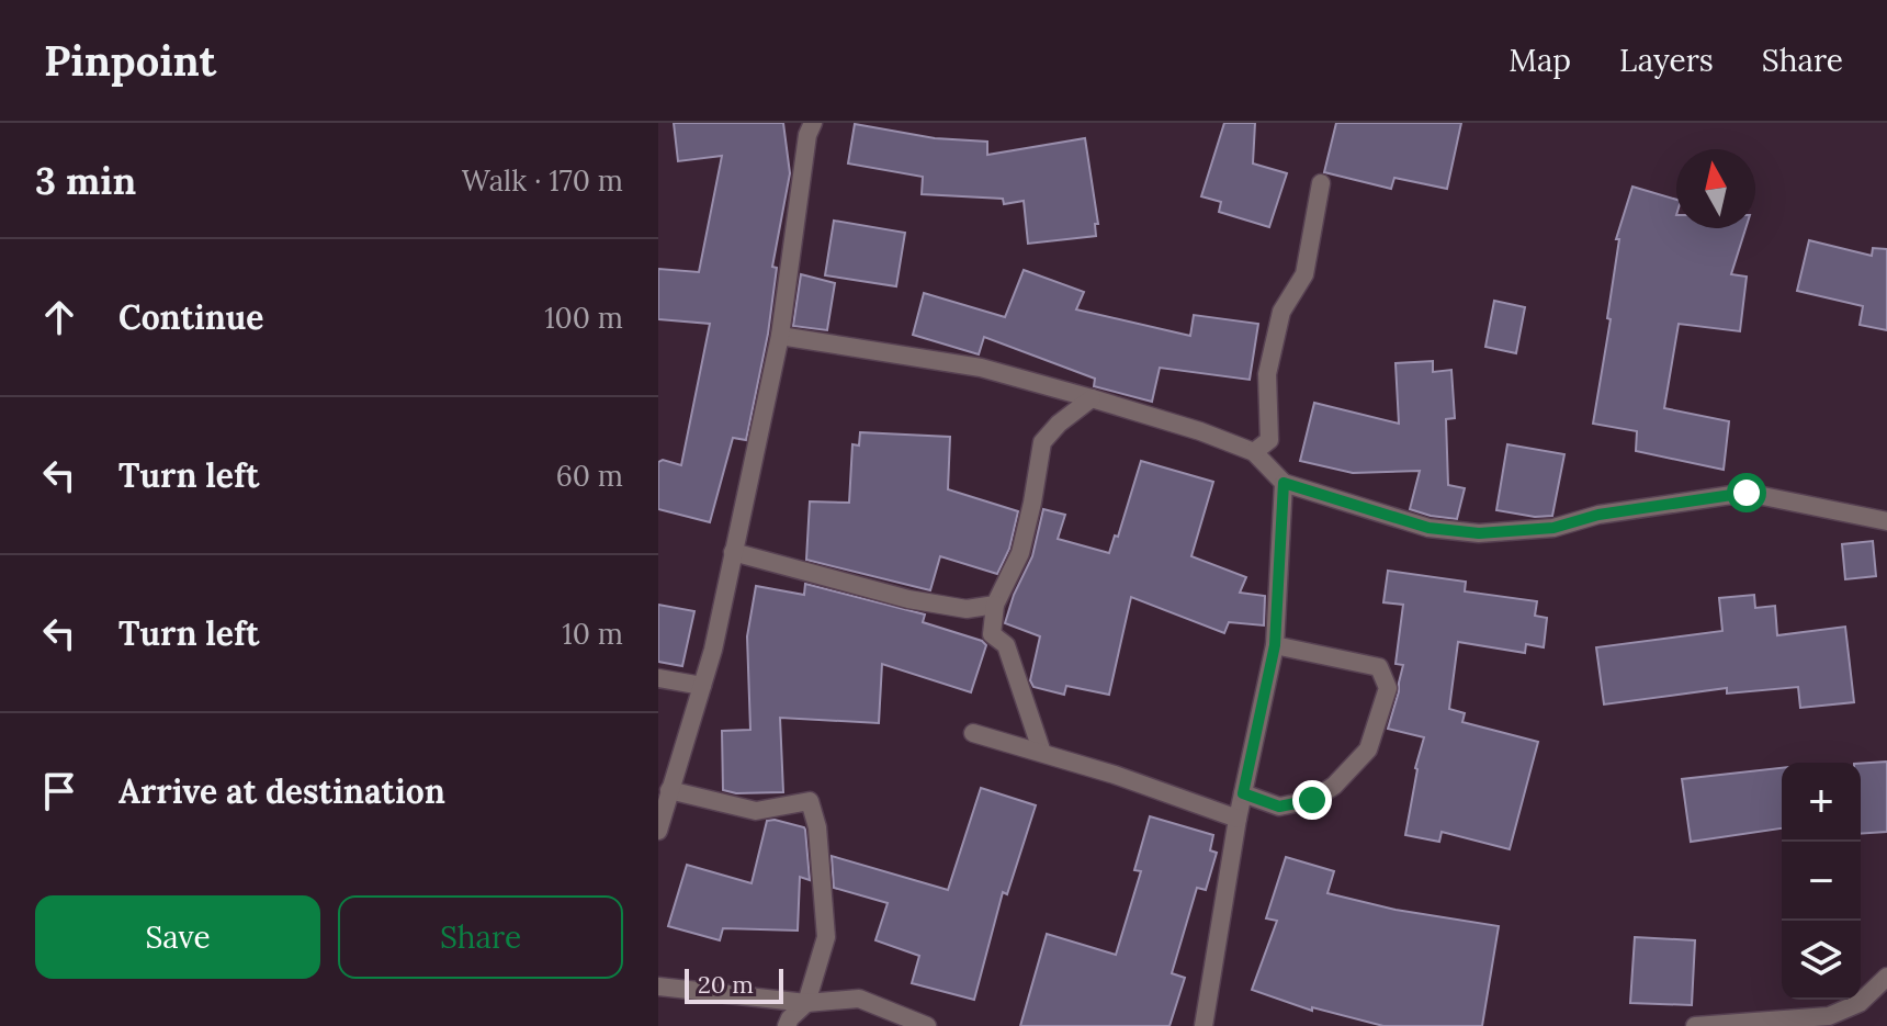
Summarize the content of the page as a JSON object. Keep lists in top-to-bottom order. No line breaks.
{"scale_bar":"20 m","north":"top","page":{"header":"Pinpoint","nav":["Map","Layers","Share"],"heading":["3 min","Walk · 170 m"],"list":[["Continue","100 m"],["Turn left","60 m"],["Turn left","10 m"],"Arrive at destination"],"map_buttons":["+","−"],"buttons":["Save","Share"],"scale":"20 m"}}
